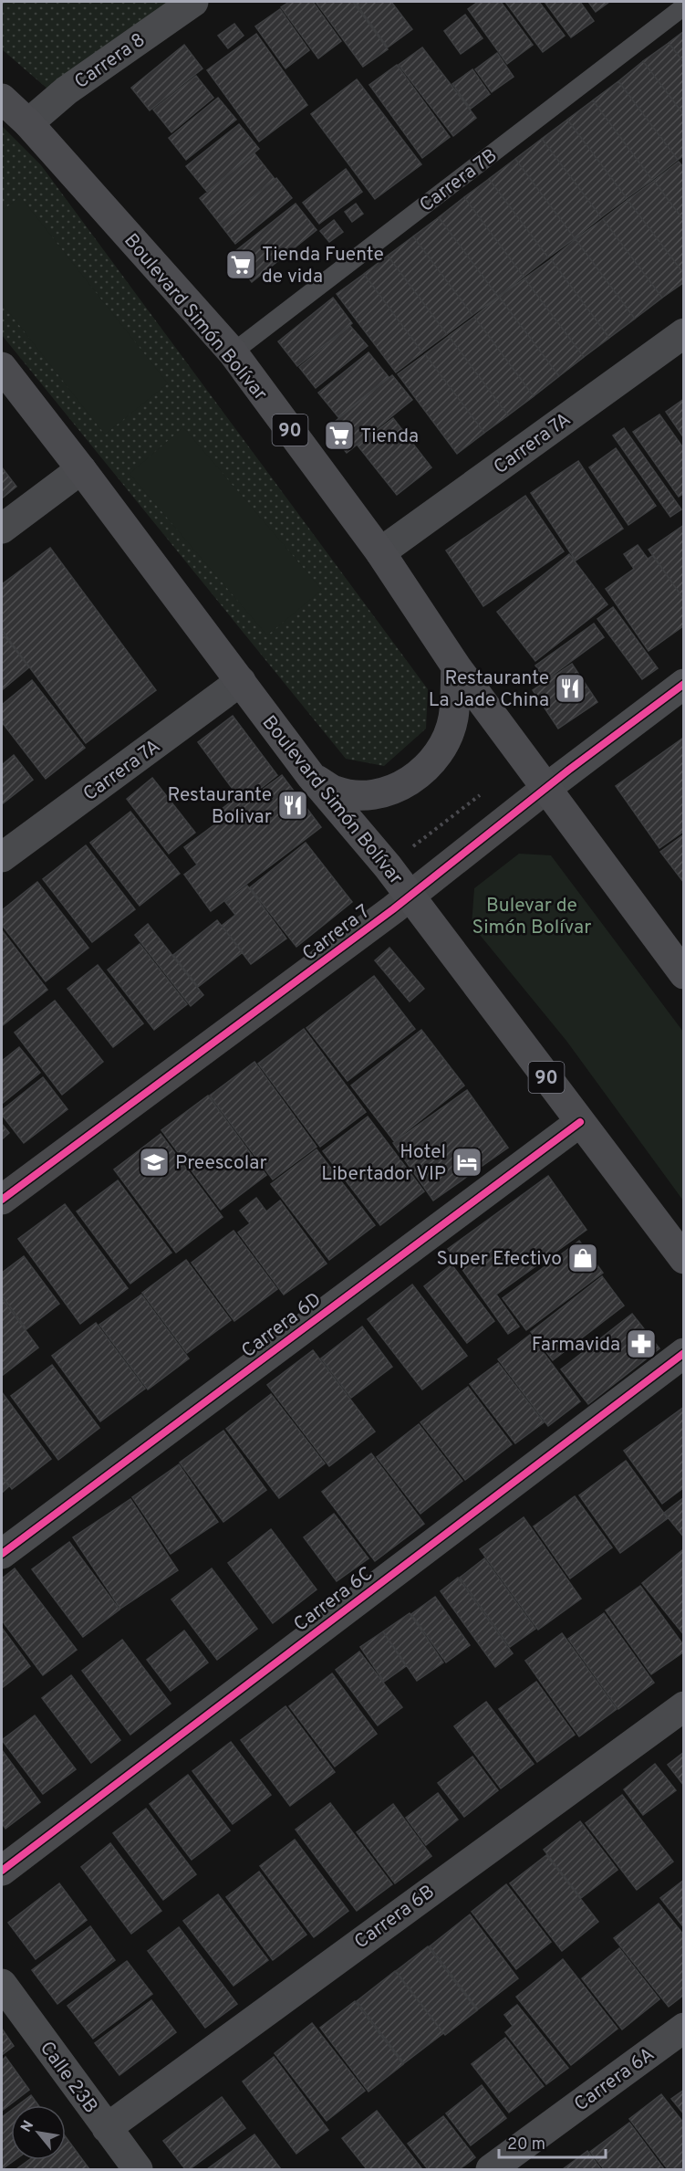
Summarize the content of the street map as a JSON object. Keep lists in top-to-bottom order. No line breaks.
{"streets":{"highway":["Boulevard Simón Bolívar","90"],"street":["Carrera 8","Carrera 7A","Carrera 7","Carrera 6D","Carrera 6C","Carrera 6B","Calle 23B","Carrera 6A"],"lane":["Carrera 7B"]},"crossings":[["Carrera 8","Boulevard Simón Bolívar"],["Carrera 7B","Boulevard Simón Bolívar"],["Boulevard Simón Bolívar","Carrera 7A"],["Boulevard Simón Bolívar","Carrera 7"],["Boulevard Simón Bolívar","Carrera 6D"],["Carrera 6B","Calle 23B"]],"parks":["Bulevar de Simón Bolívar"],"places":{"supermarket":["Tienda Fuente de vida","Tienda"],"restaurant":["Restaurante La Jade China","Restaurante Bolivar"],"school or university":["Preescolar"],"hotel":["Hotel Libertador VIP"],"shop":["Super Efectivo"],"pharmacy":["Farmavida"]},"scale_bar":"20 m","north":"top left"}
